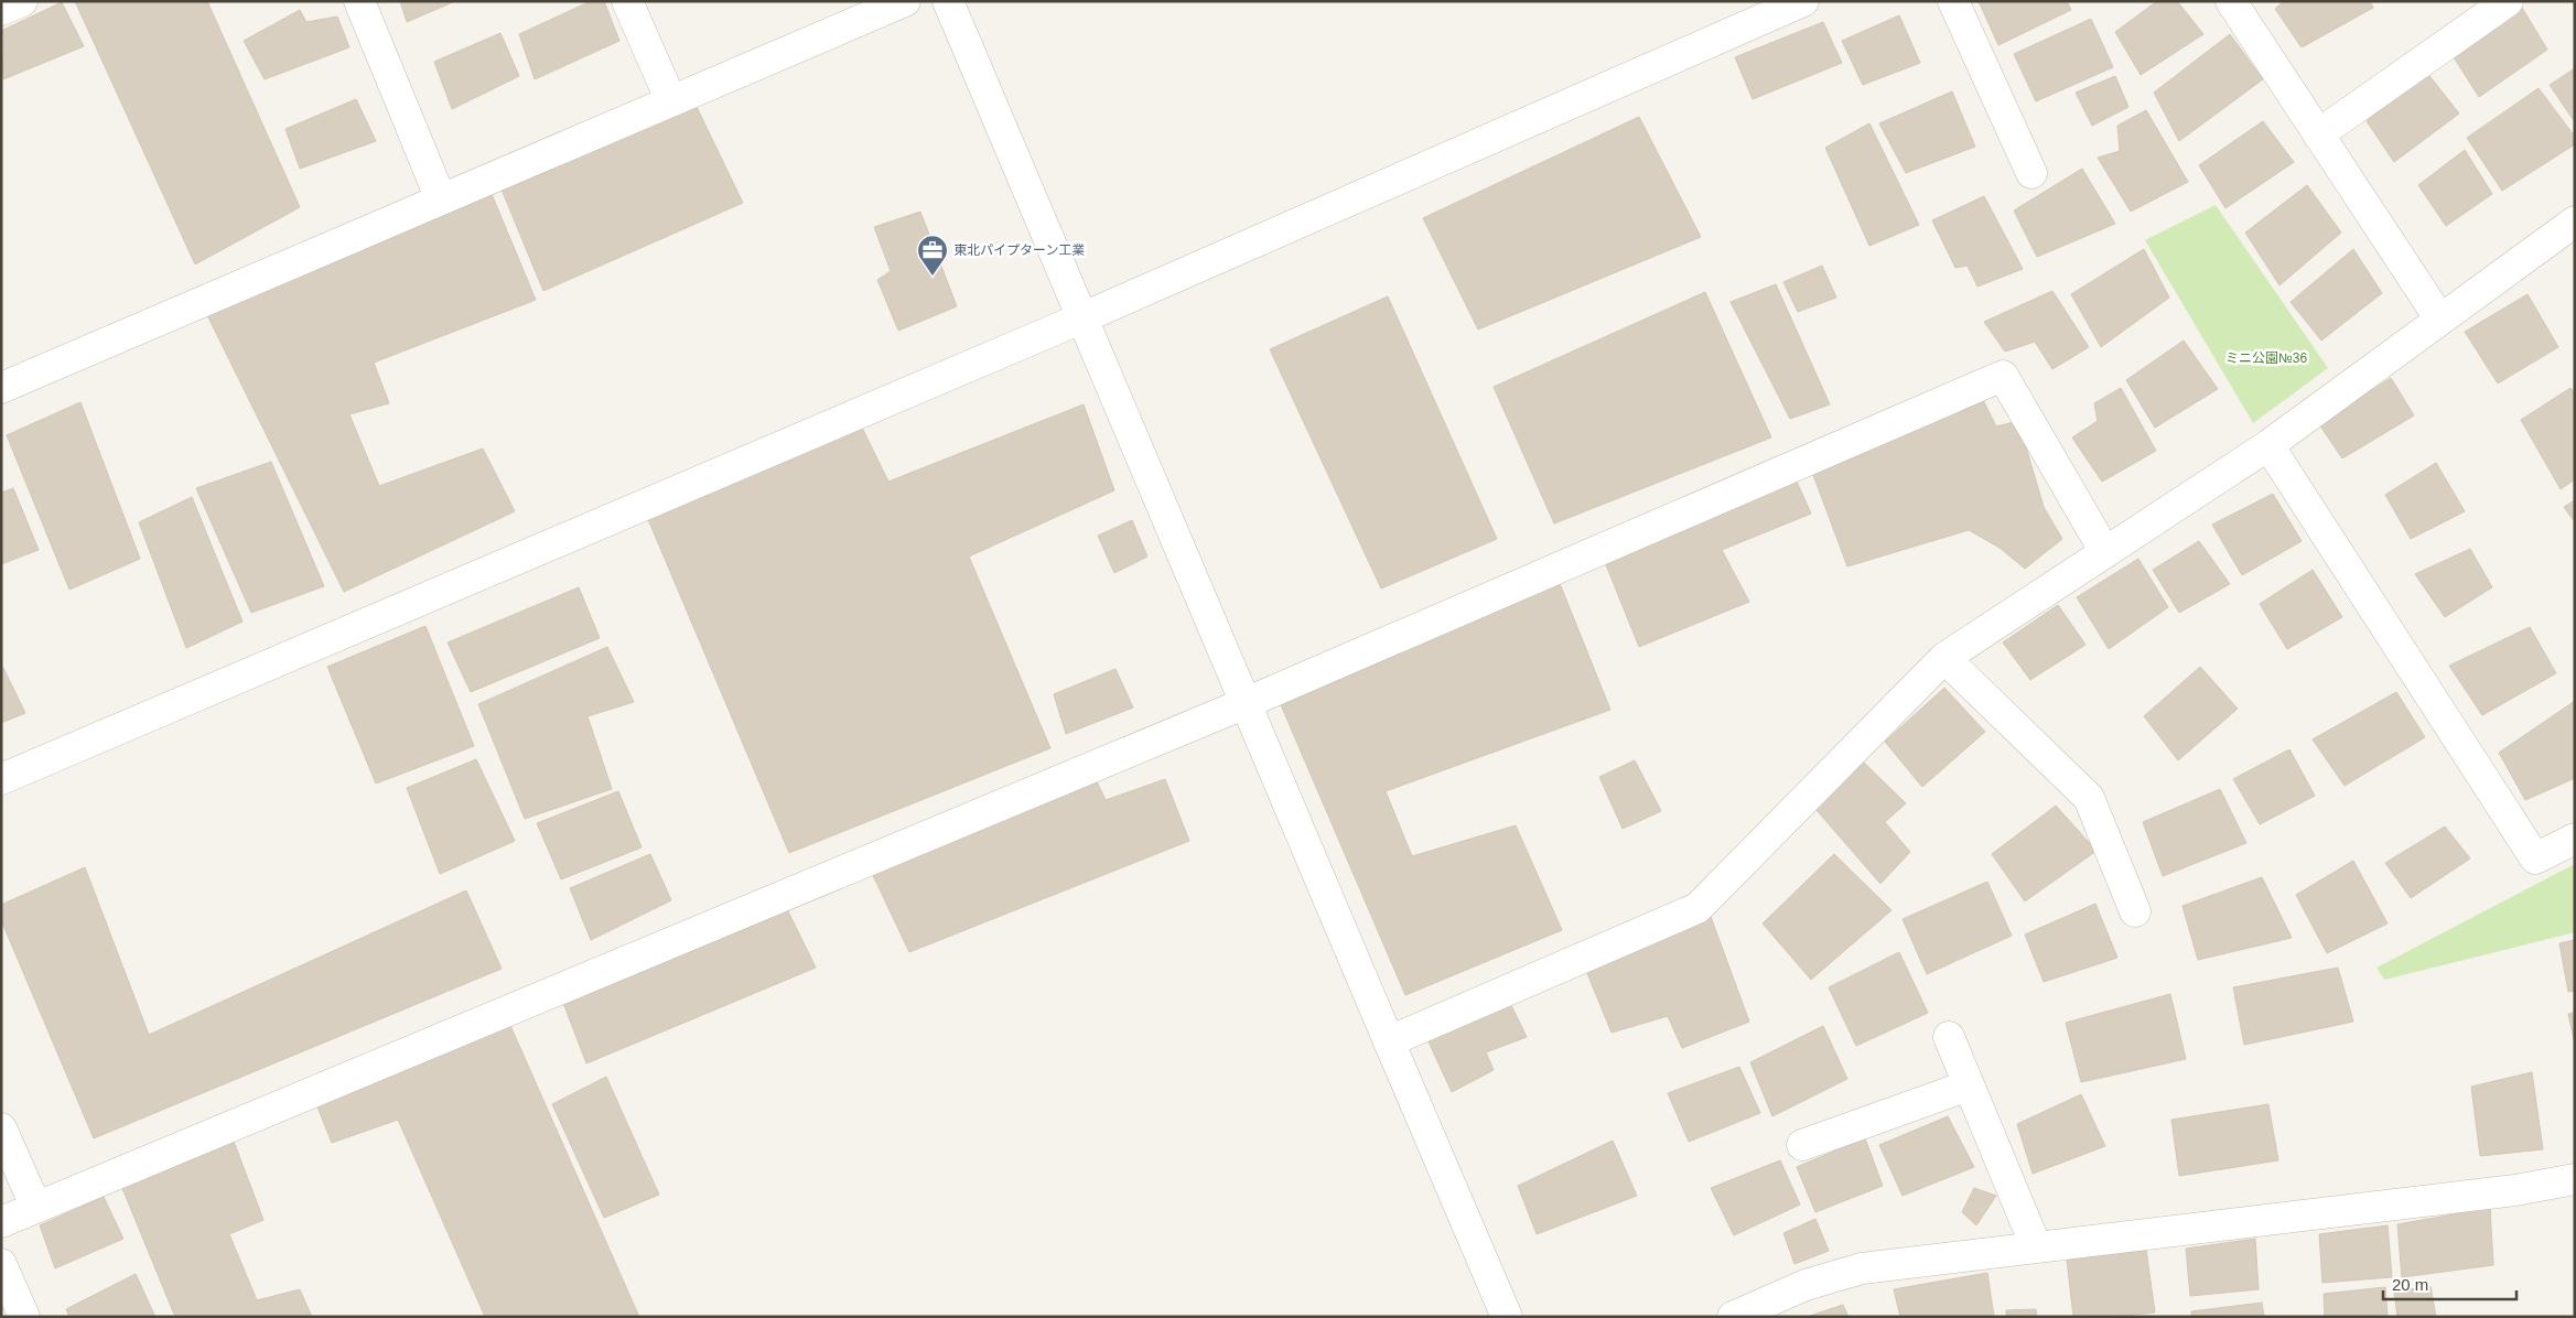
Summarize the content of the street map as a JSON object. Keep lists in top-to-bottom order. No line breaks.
{"parks":["ミニ公園№36"],"places":{"office":["東北パイプターン工業"]},"scale_bar":"20 m"}
